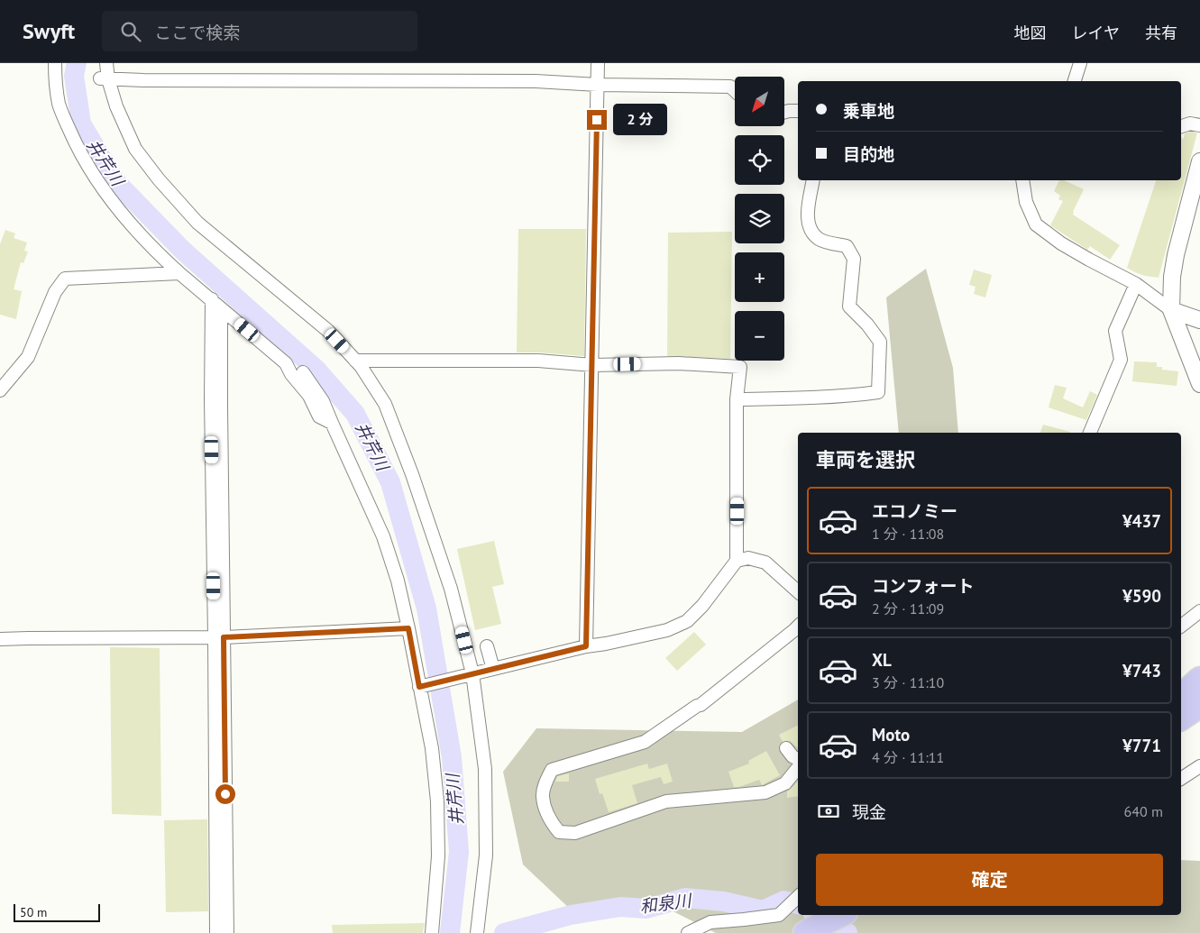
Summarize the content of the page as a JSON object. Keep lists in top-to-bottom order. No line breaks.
{"water":["井芹川","和泉川"],"scale_bar":"50 m","north":"bottom left","page":{"header":"Swyft","search":"ここで検索","nav":["地図","レイヤ","共有"],"map_buttons":["+","−"],"banner":["乗車地","目的地"],"bubble":"2 分","heading":"車両を選択","list":[{"name":"エコノミー","note":"1 分 · 11:08","value":"¥437"},{"name":"コンフォート","note":"2 分 · 11:09","value":"¥590"},{"name":"XL","note":"3 分 · 11:10","value":"¥743"},{"name":"Moto","note":"4 分 · 11:11","value":"¥771"}],"pay":["現金","640 m"],"buttons":"確定","scale":"50 m"}}
